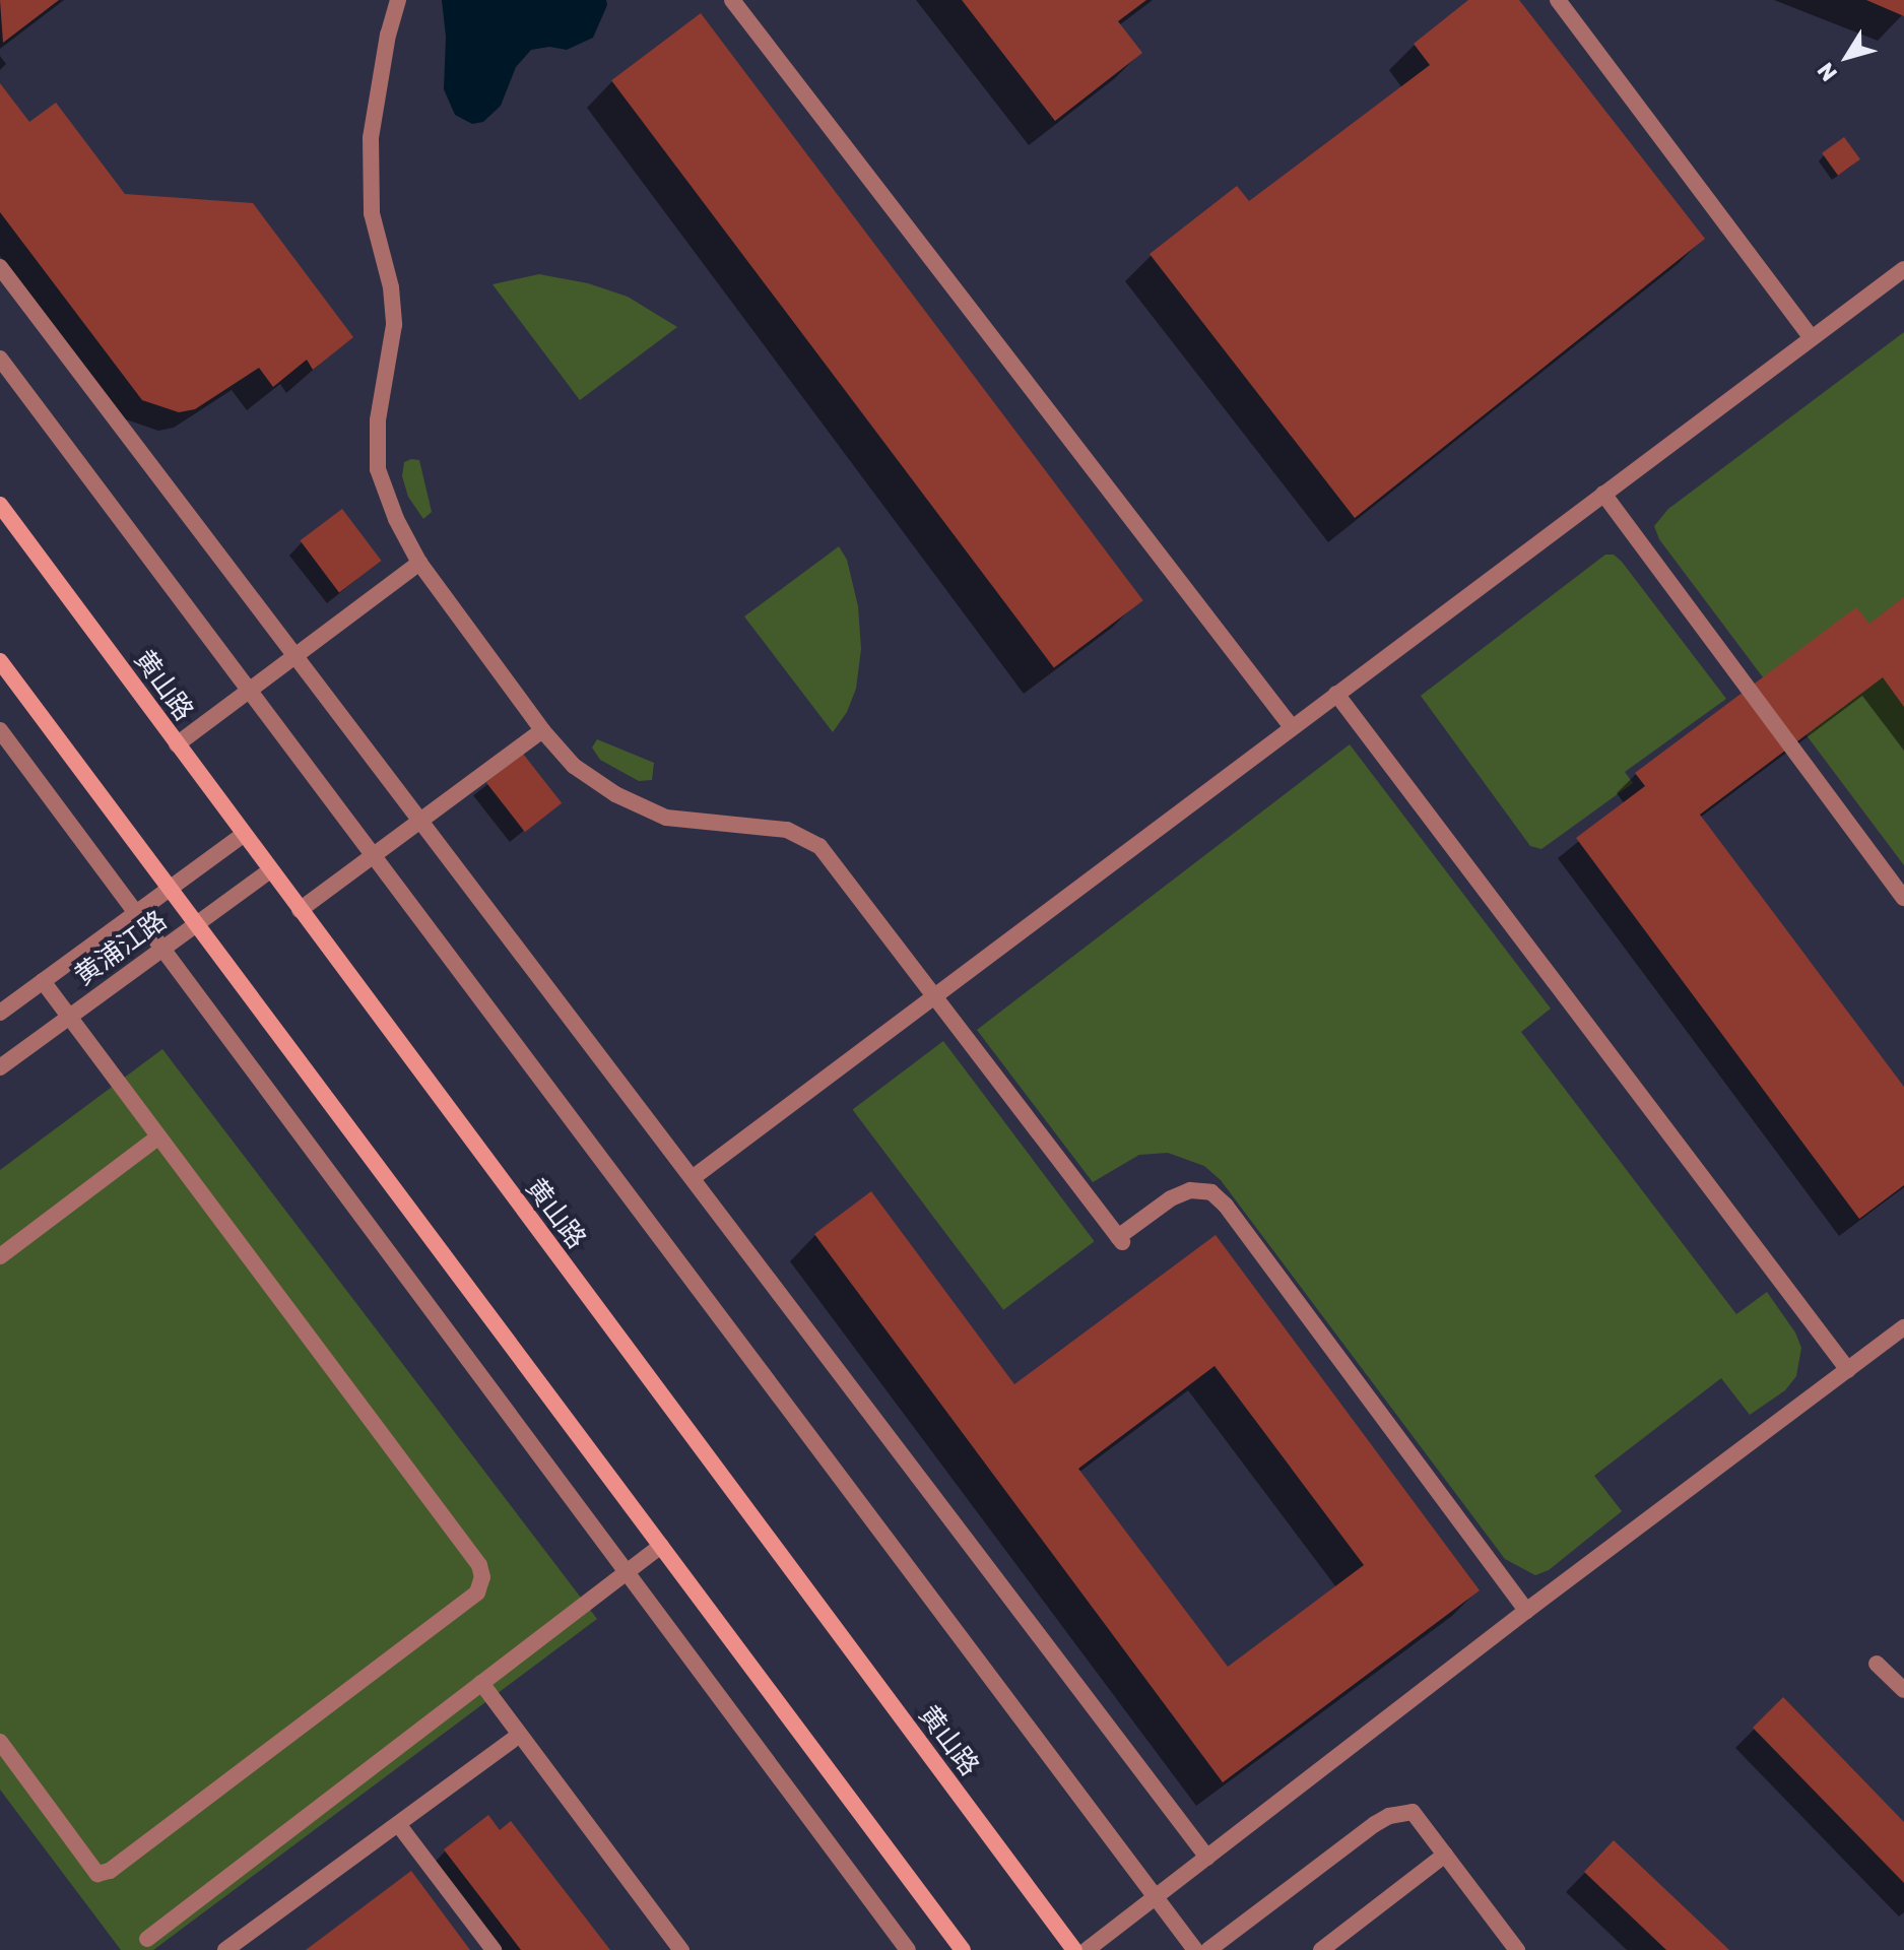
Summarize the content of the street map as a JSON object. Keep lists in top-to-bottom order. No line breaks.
{"streets":{"main road":["黄山路"],"street":["黄浦江路"]},"crossings":[["黄山路","黄浦江路"]],"north":"bottom left"}
